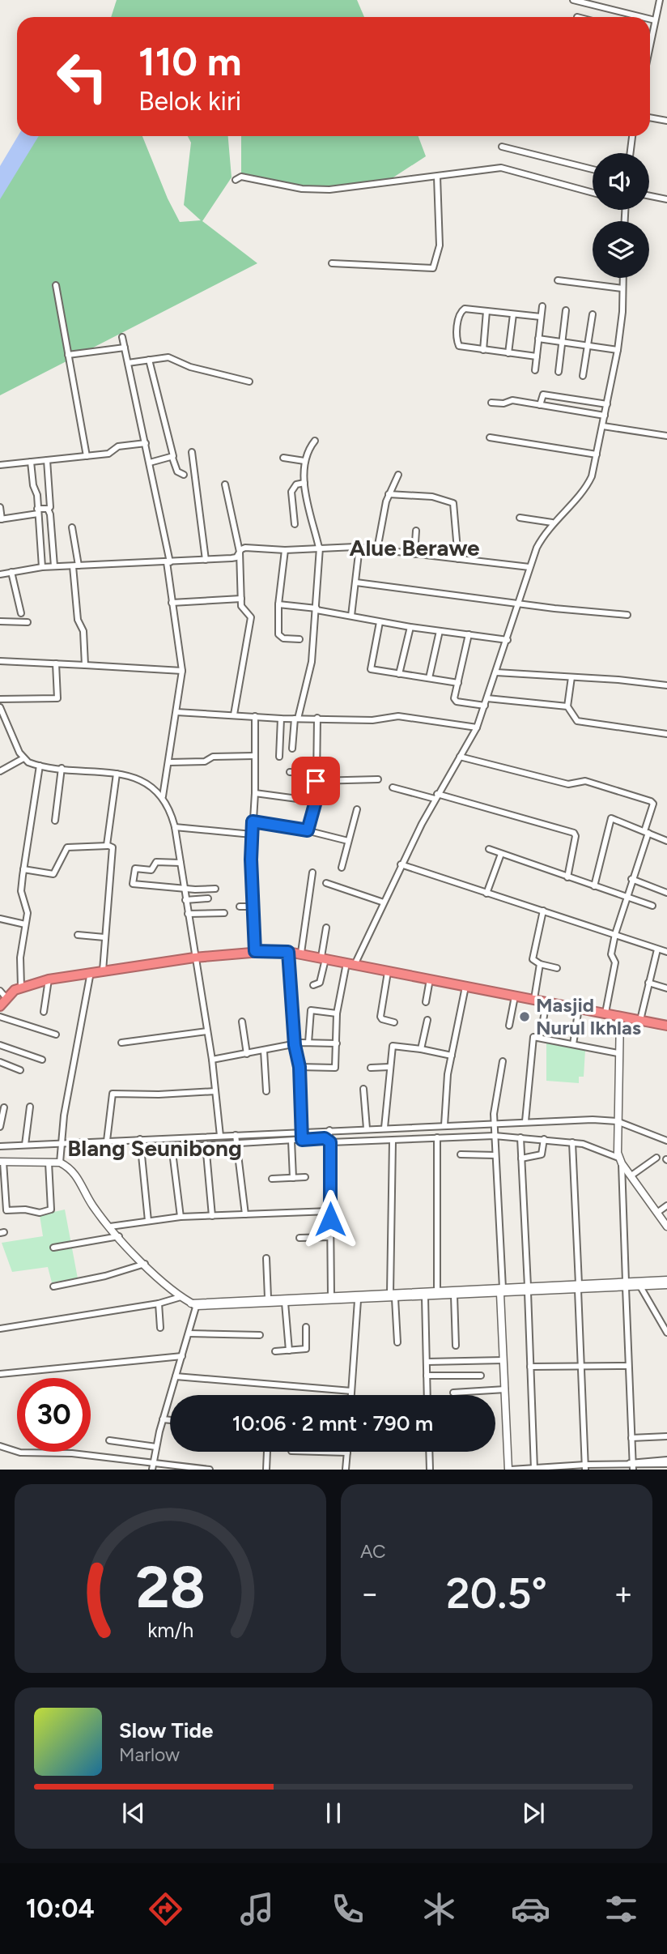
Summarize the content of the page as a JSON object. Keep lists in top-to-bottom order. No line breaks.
{"districts":["Alue Berawe","Blang Seunibong"],"places":["Masjid Nurul Ikhlas"],"page":{"turn":["110 m","Belok kiri"],"limit":"30","trip":"10:06 · 2 mnt · 790 m","tile":"AC","heat":["−","20.5°","+"],"song":["Slow Tide","Marlow"],"tabs":"10:04","gauge":["28","km/h"]}}
